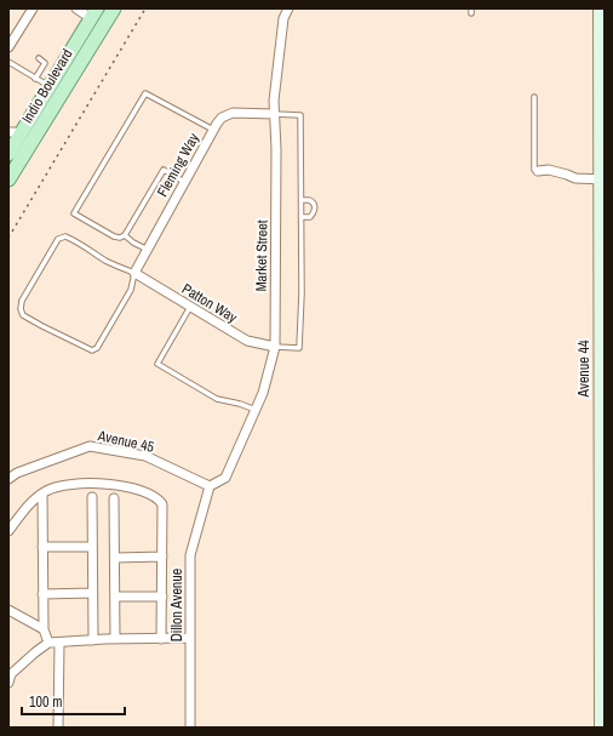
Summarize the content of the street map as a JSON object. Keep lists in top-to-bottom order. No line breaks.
{"streets":{"main road":["Indio Boulevard"],"street":["Fleming Way","Market Street","Patton Way","Avenue 44","Avenue 45","Dillon Avenue"]},"crossings":[["Fleming Way","Market Street"],["Fleming Way","Patton Way"],["Market Street","Patton Way"],["Market Street","Avenue 45"],["Market Street","Dillon Avenue"],["Avenue 45","Dillon Avenue"]],"scale_bar":"100 m"}
